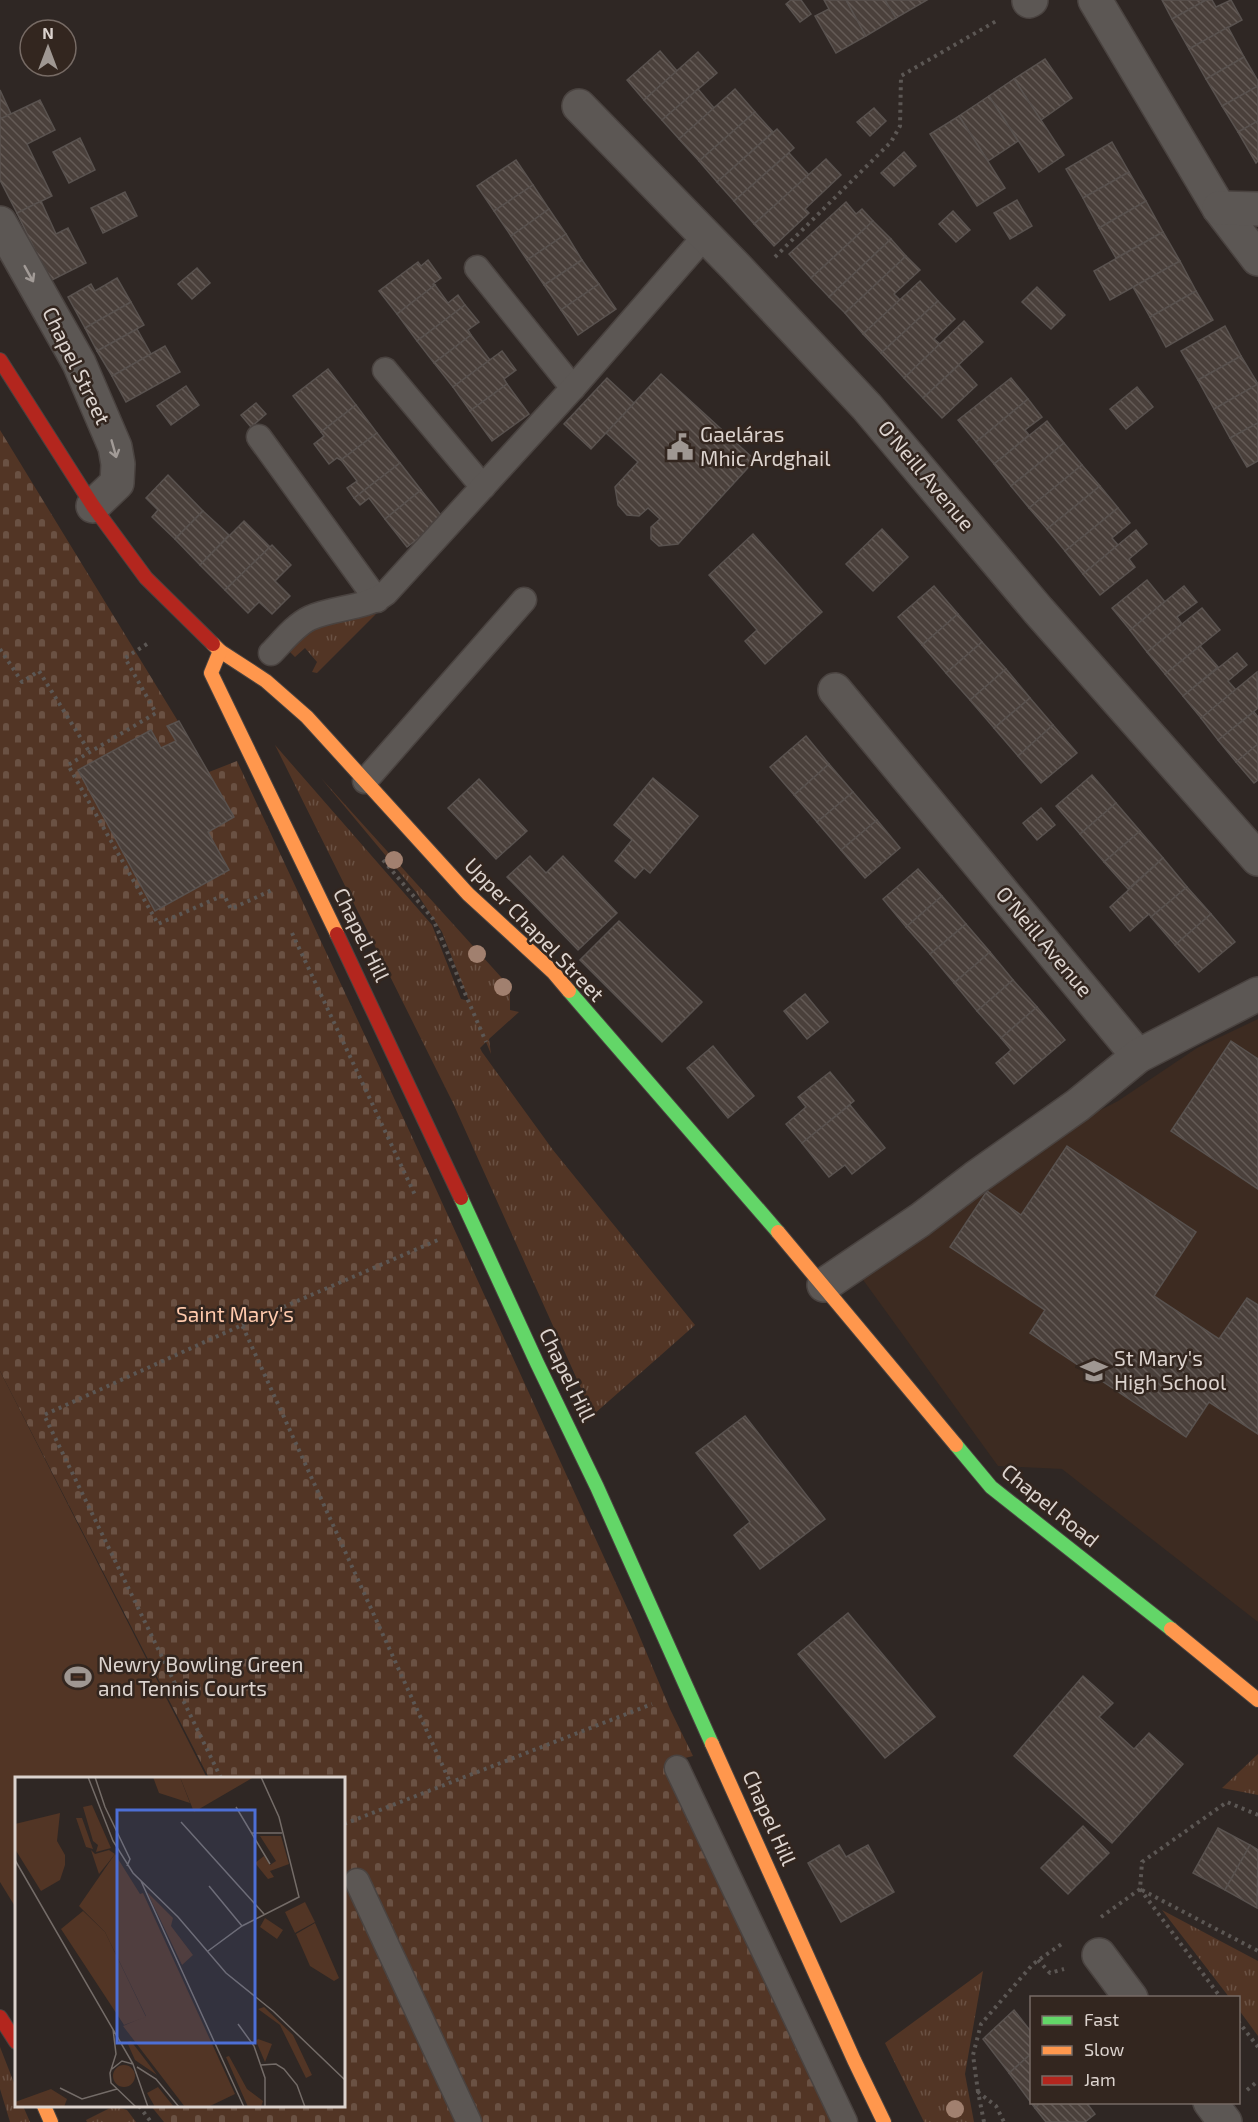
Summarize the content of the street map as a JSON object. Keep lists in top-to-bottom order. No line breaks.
{"streets":{"main road":["Upper Chapel Street","Chapel Hill","Chapel Road"],"street":["Chapel Street","O'Neill Avenue"]},"crossings":[["Upper Chapel Street","Chapel Hill"],["Upper Chapel Street","Chapel Road"]],"one_way":["Chapel Street"],"parks":["Saint Mary's"],"places":{"public building":["Gaeláras Mhic Ardghail"],"school or university":["St Mary's High School"],"sports":["Newry Bowling Green and Tennis Courts"]},"legend":["Fast","Slow","Jam"],"north":"top"}
